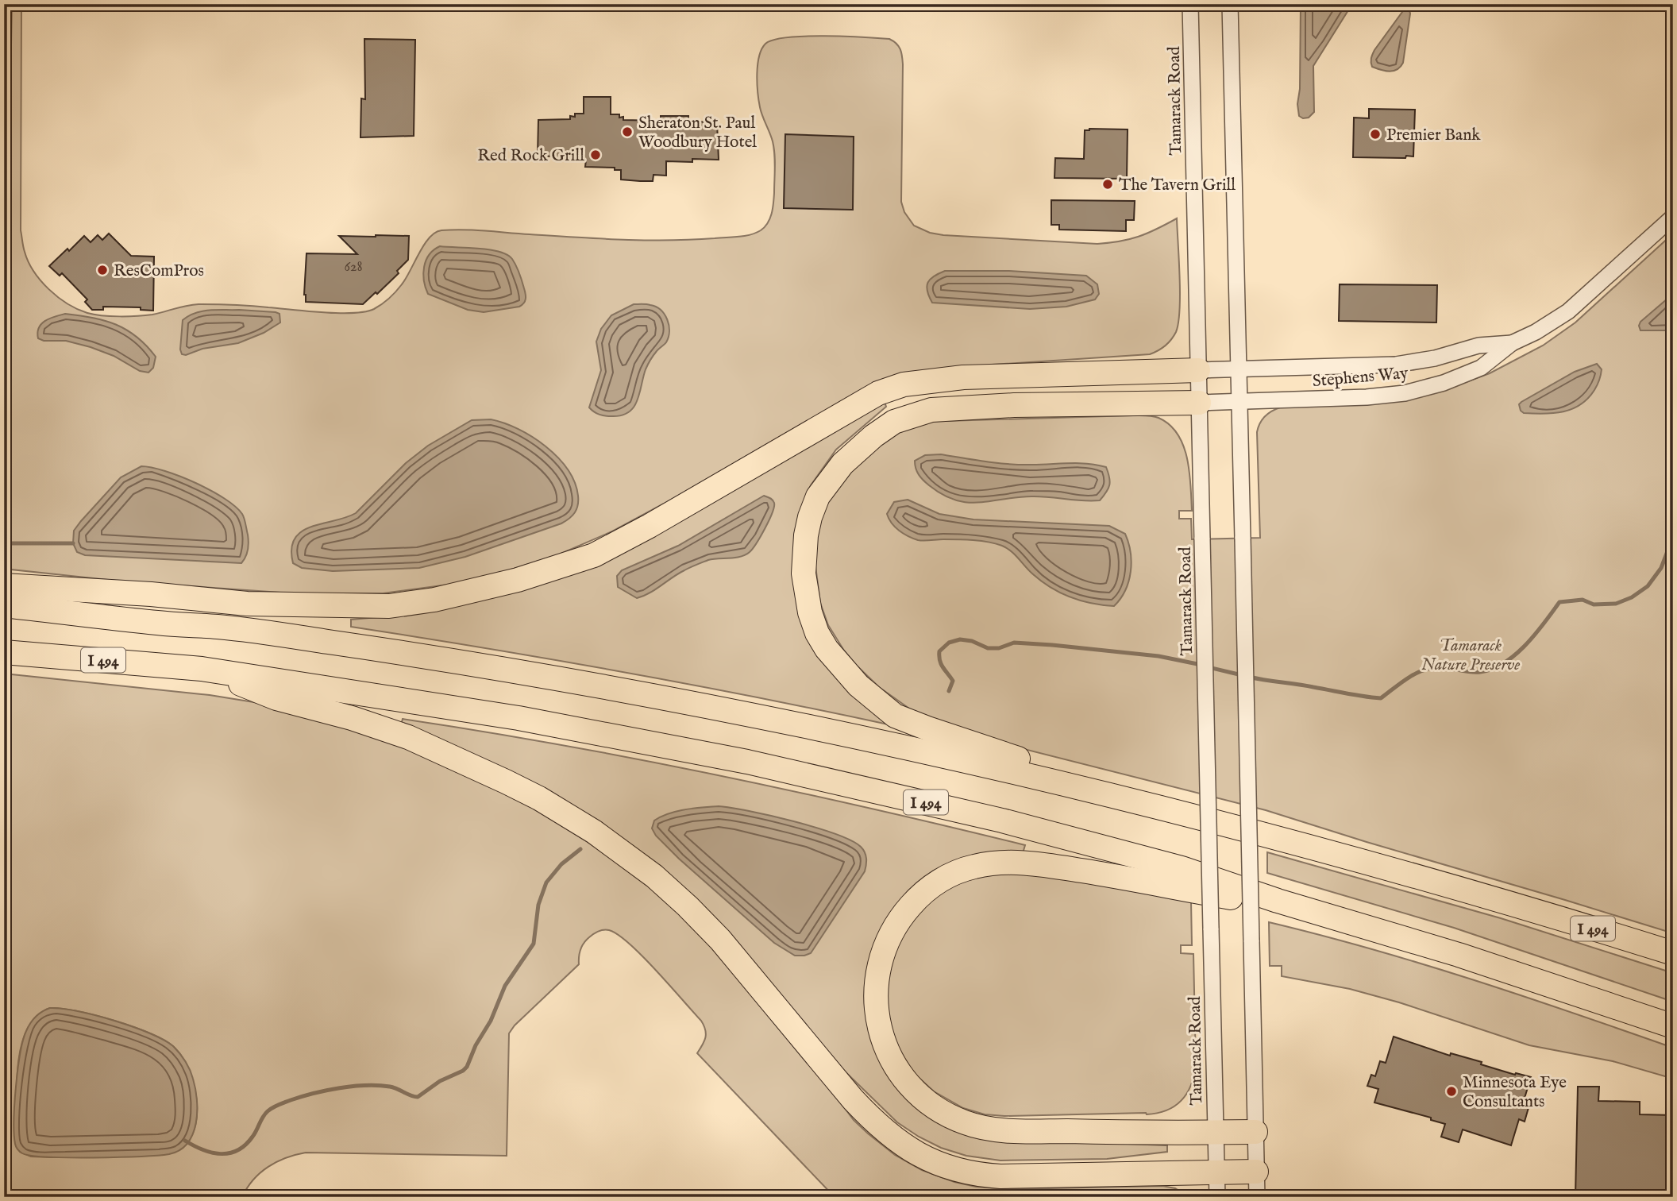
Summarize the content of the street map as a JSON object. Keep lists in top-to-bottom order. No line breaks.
{"streets":{"highway":["I 494"],"street":["Tamarack Road","Stephens Way"]},"crossings":[["Tamarack Road","Stephens Way"]],"parks":["Tamarack Nature Preserve"],"places":["Sheraton St. Paul Woodbury Hotel","Premier Bank","Red Rock Grill","The Tavern Grill","ResComPros","Minnesota Eye Consultants"],"house_numbers":["628"]}
